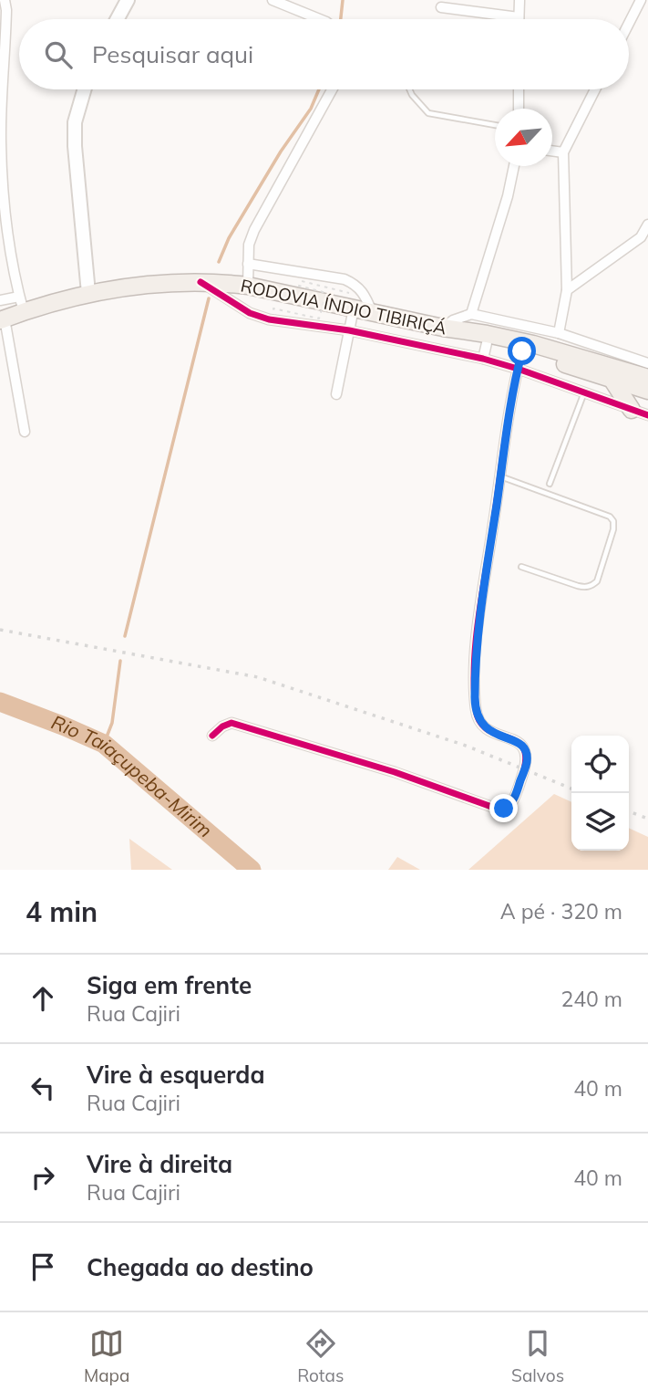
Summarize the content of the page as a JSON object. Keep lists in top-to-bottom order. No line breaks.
{"streets":{"highway":["RODOVIA ÍNDIO TIBIRIÇÁ"]},"water":["Rio Taiaçupeba-Mirim"],"north":"bottom left","page":{"search":"Pesquisar aqui","heading":["4 min","A pé · 320 m"],"list":[["Siga em frente","Rua Cajiri","240 m"],["Vire à esquerda","Rua Cajiri","40 m"],["Vire à direita","Rua Cajiri","40 m"],"Chegada ao destino"],"nav":["Mapa","Rotas","Salvos"]}}
